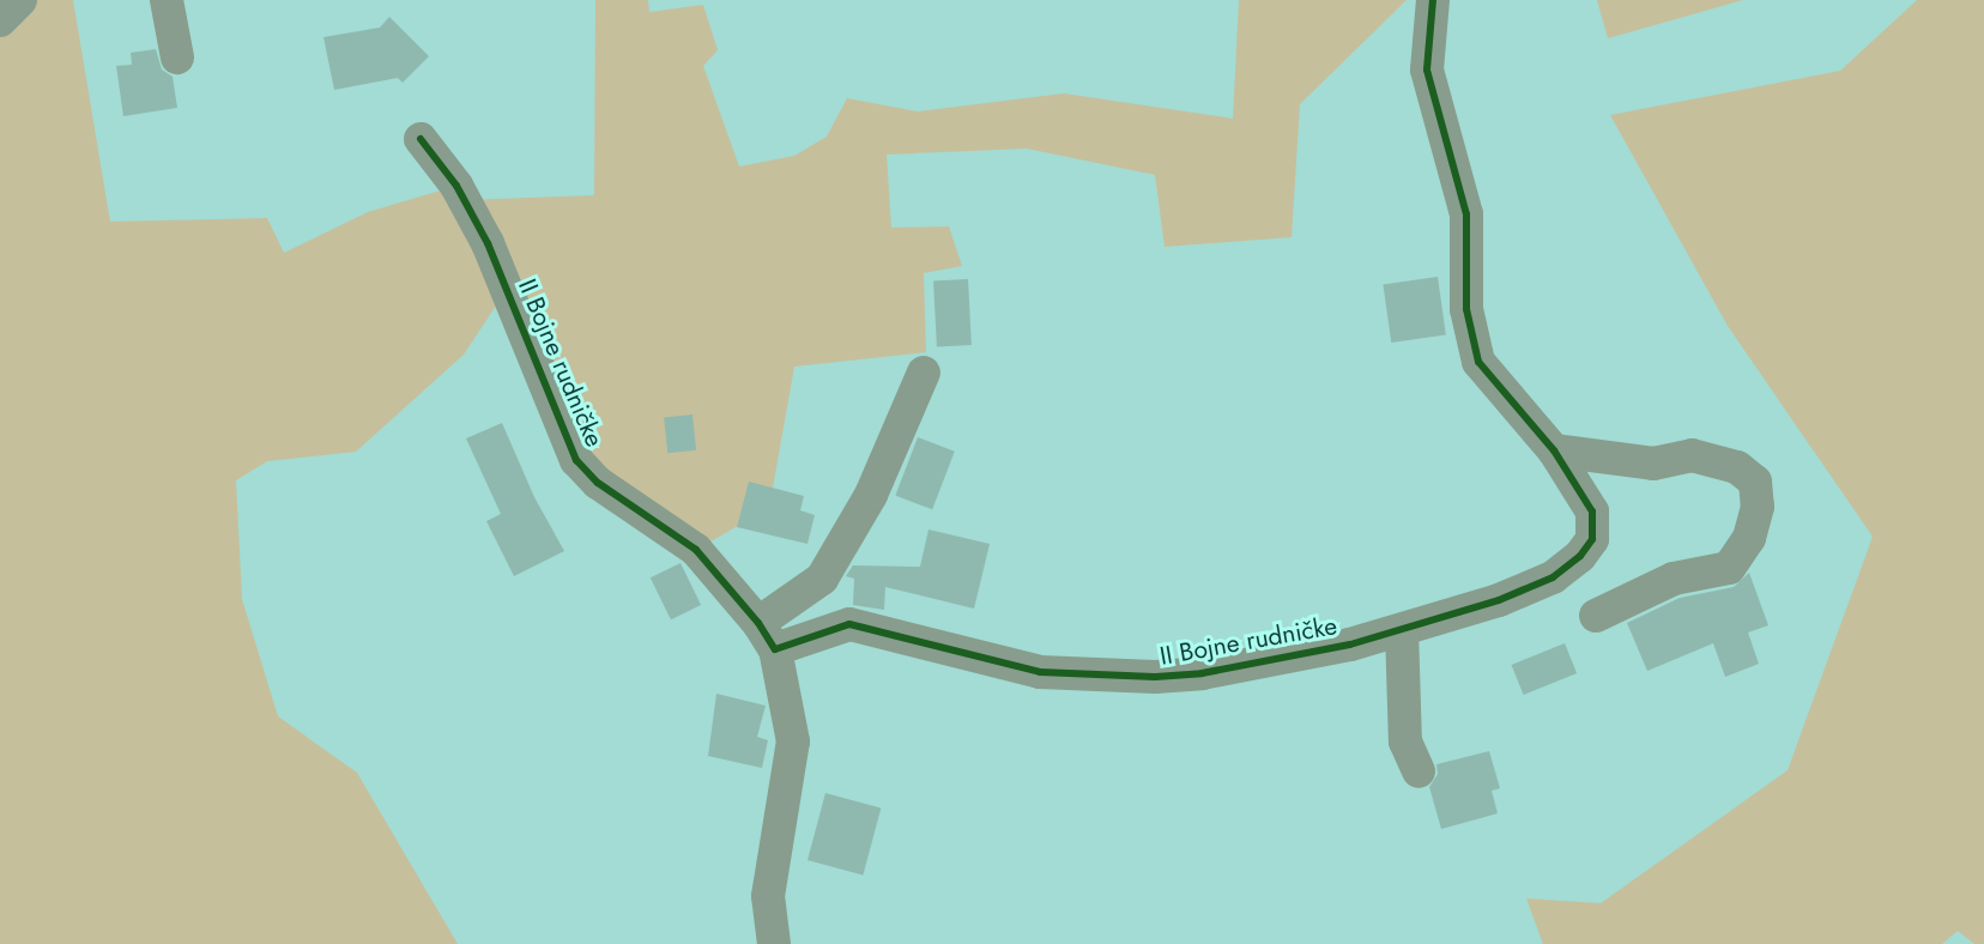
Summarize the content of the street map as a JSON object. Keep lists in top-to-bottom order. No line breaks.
{"streets":{"street":["II Bojne rudničke"]}}
